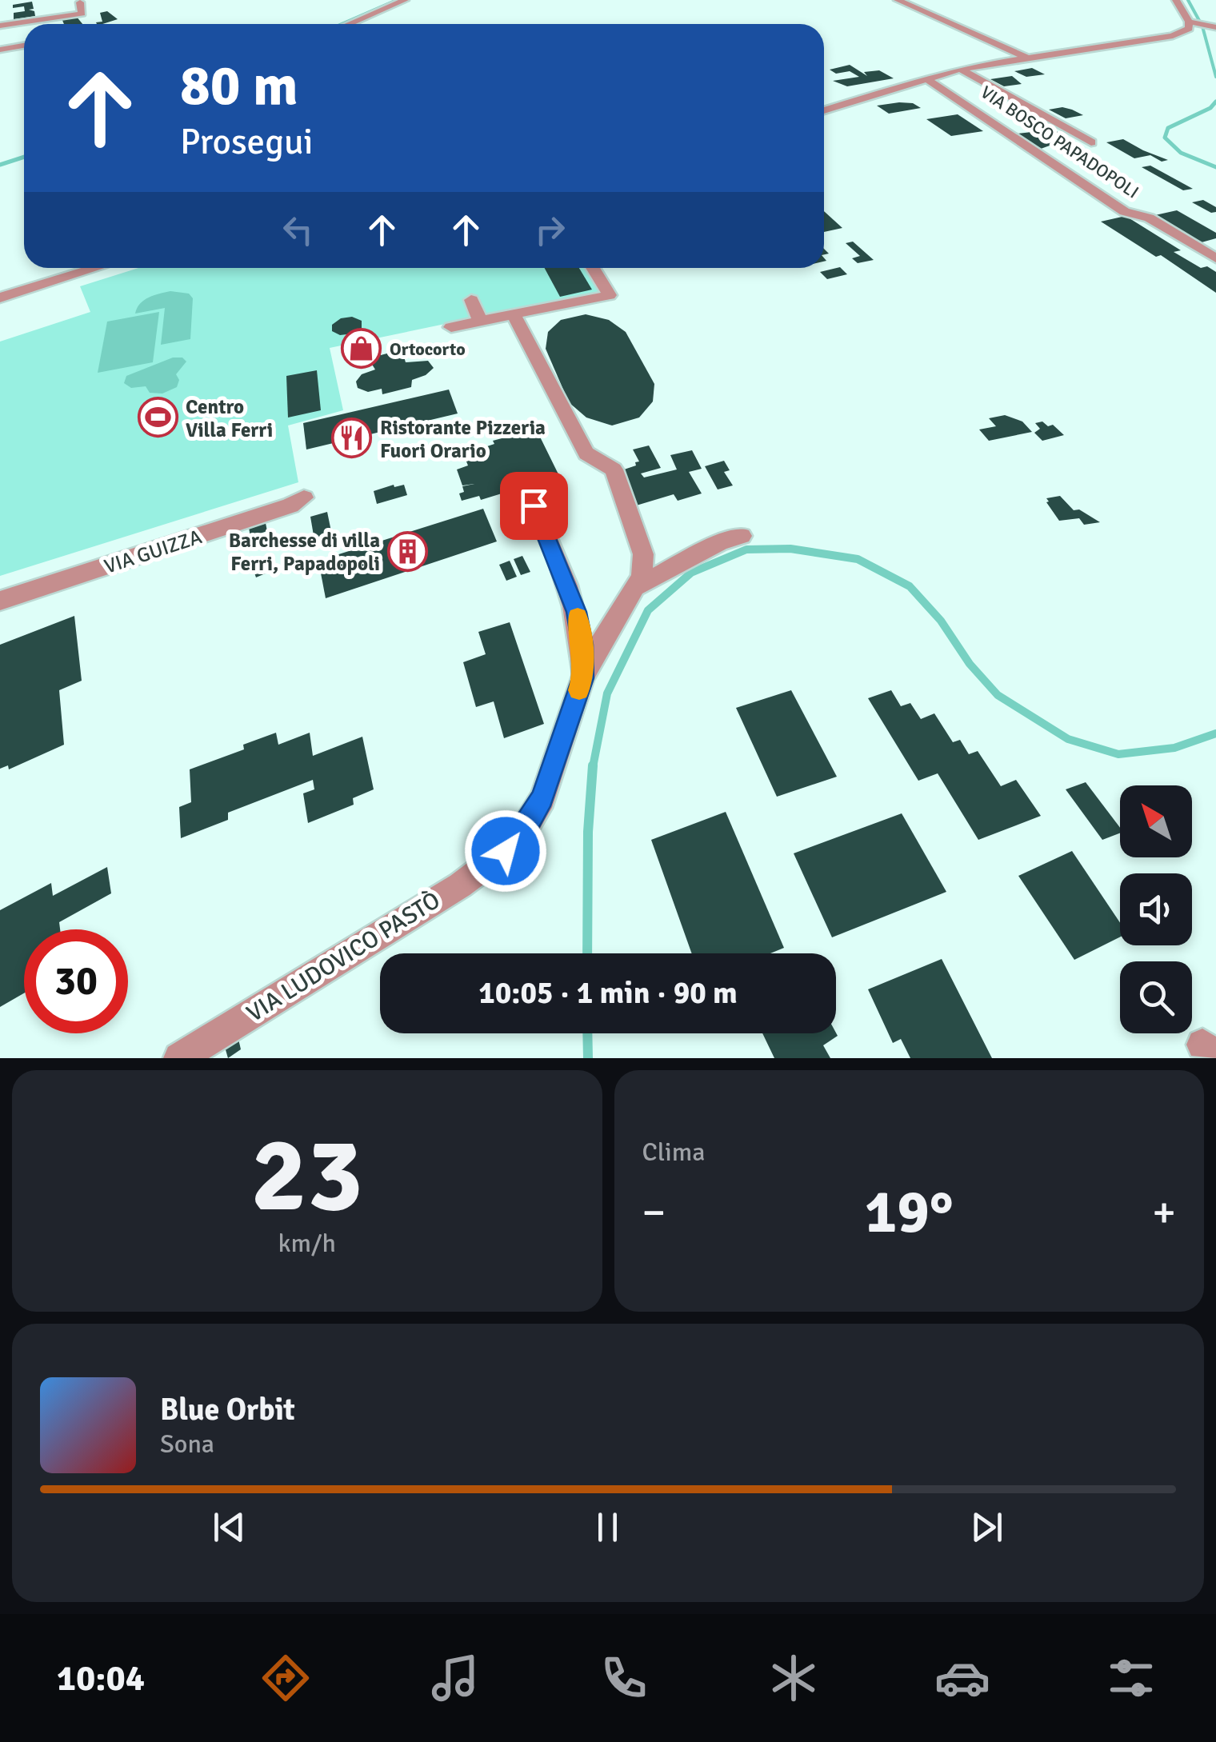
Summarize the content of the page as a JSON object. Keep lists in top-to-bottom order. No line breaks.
{"streets":{"street":["VIA BOSCO PAPADOPOLI","VIA GUIZZA","VIA LUDOVICO PASTÒ"]},"places":{"shop":["Ortocorto"],"sports":["Centro Villa Ferri"],"restaurant":["Ristorante Pizzeria Fuori Orario"],"building":["Barchesse di villa Ferri, Papadopoli"]},"north":"top left","page":{"turn":["80 m","Prosegui"],"limit":"30","trip":"10:05 · 1 min · 90 m","tile":[["23","km/h"],"Clima"],"heat":["−","19°","+"],"song":["Blue Orbit","Sona"],"tabs":"10:04"}}
